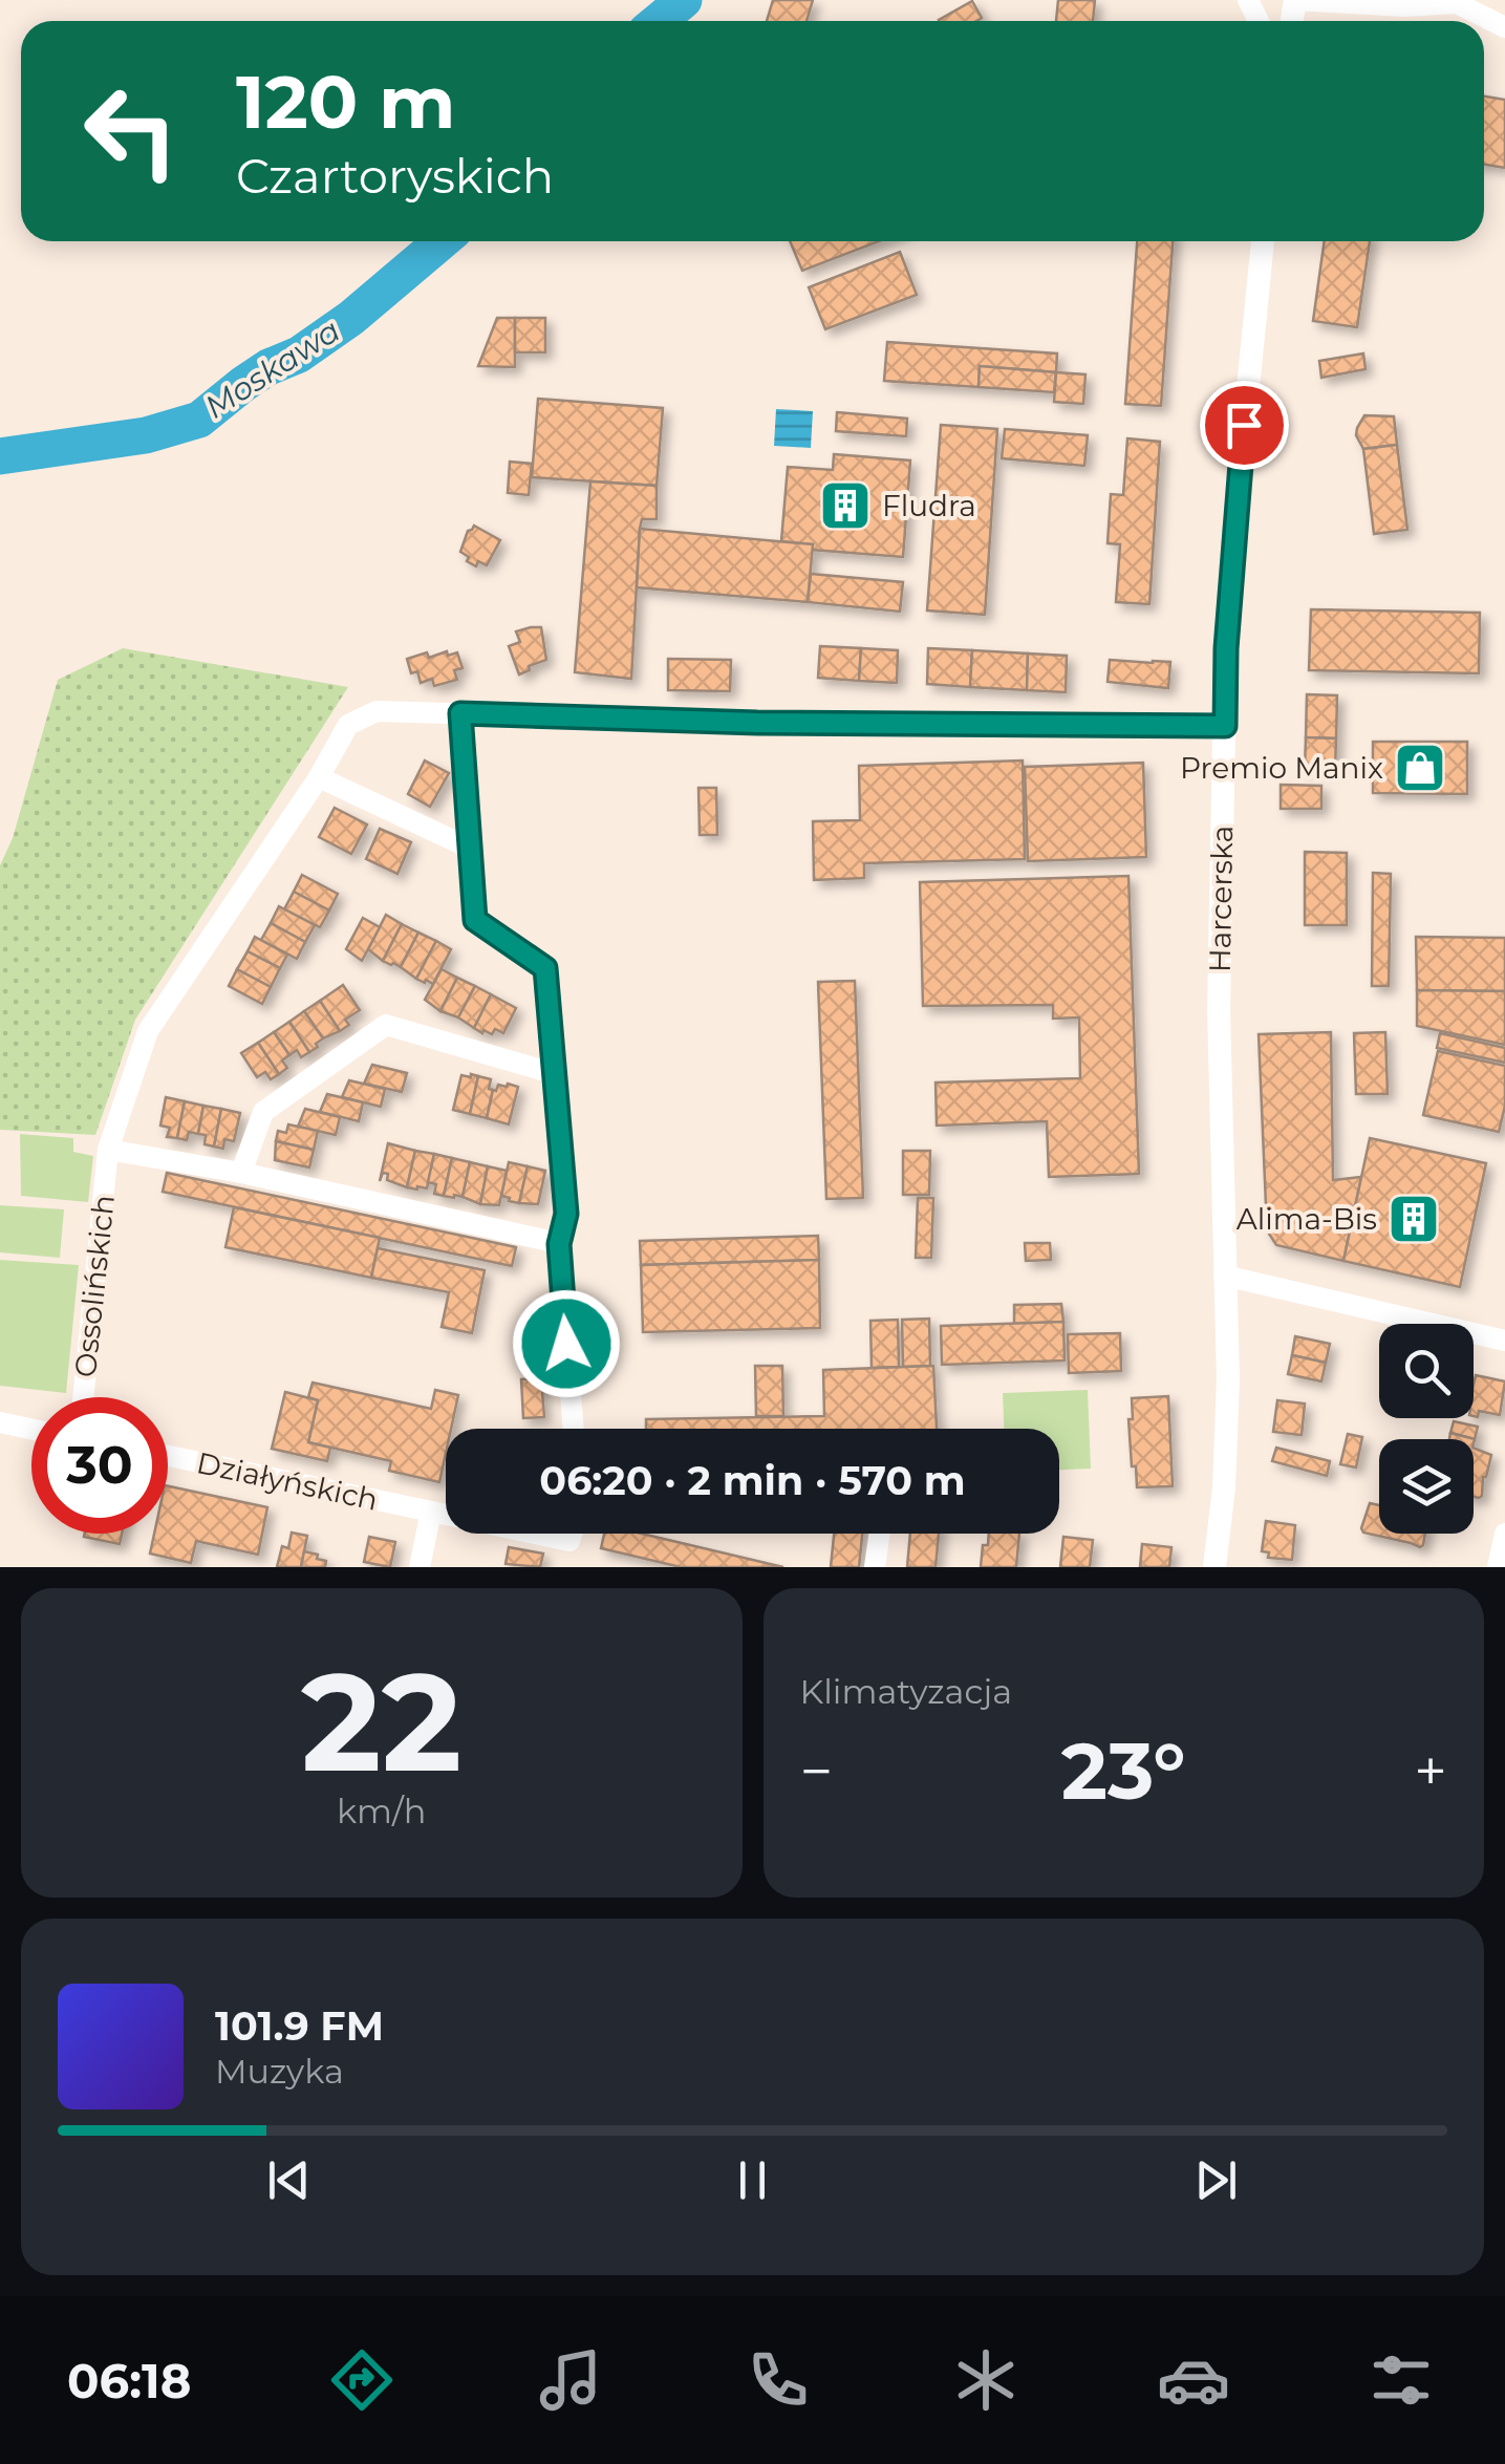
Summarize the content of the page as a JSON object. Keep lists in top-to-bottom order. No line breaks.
{"streets":{"street":["Harcerska","Ossolińskich","Działyńskich"]},"water":["Moskawa"],"places":{"building":["Fludra","Alima-Bis"],"shop":["Premio Manix"]},"page":{"turn":["120 m","Czartoryskich"],"limit":"30","trip":"06:20 · 2 min · 570 m","tile":[["22","km/h"],"Klimatyzacja"],"heat":["−","23°","+"],"song":["101.9 FM","Muzyka"],"tabs":"06:18"}}
